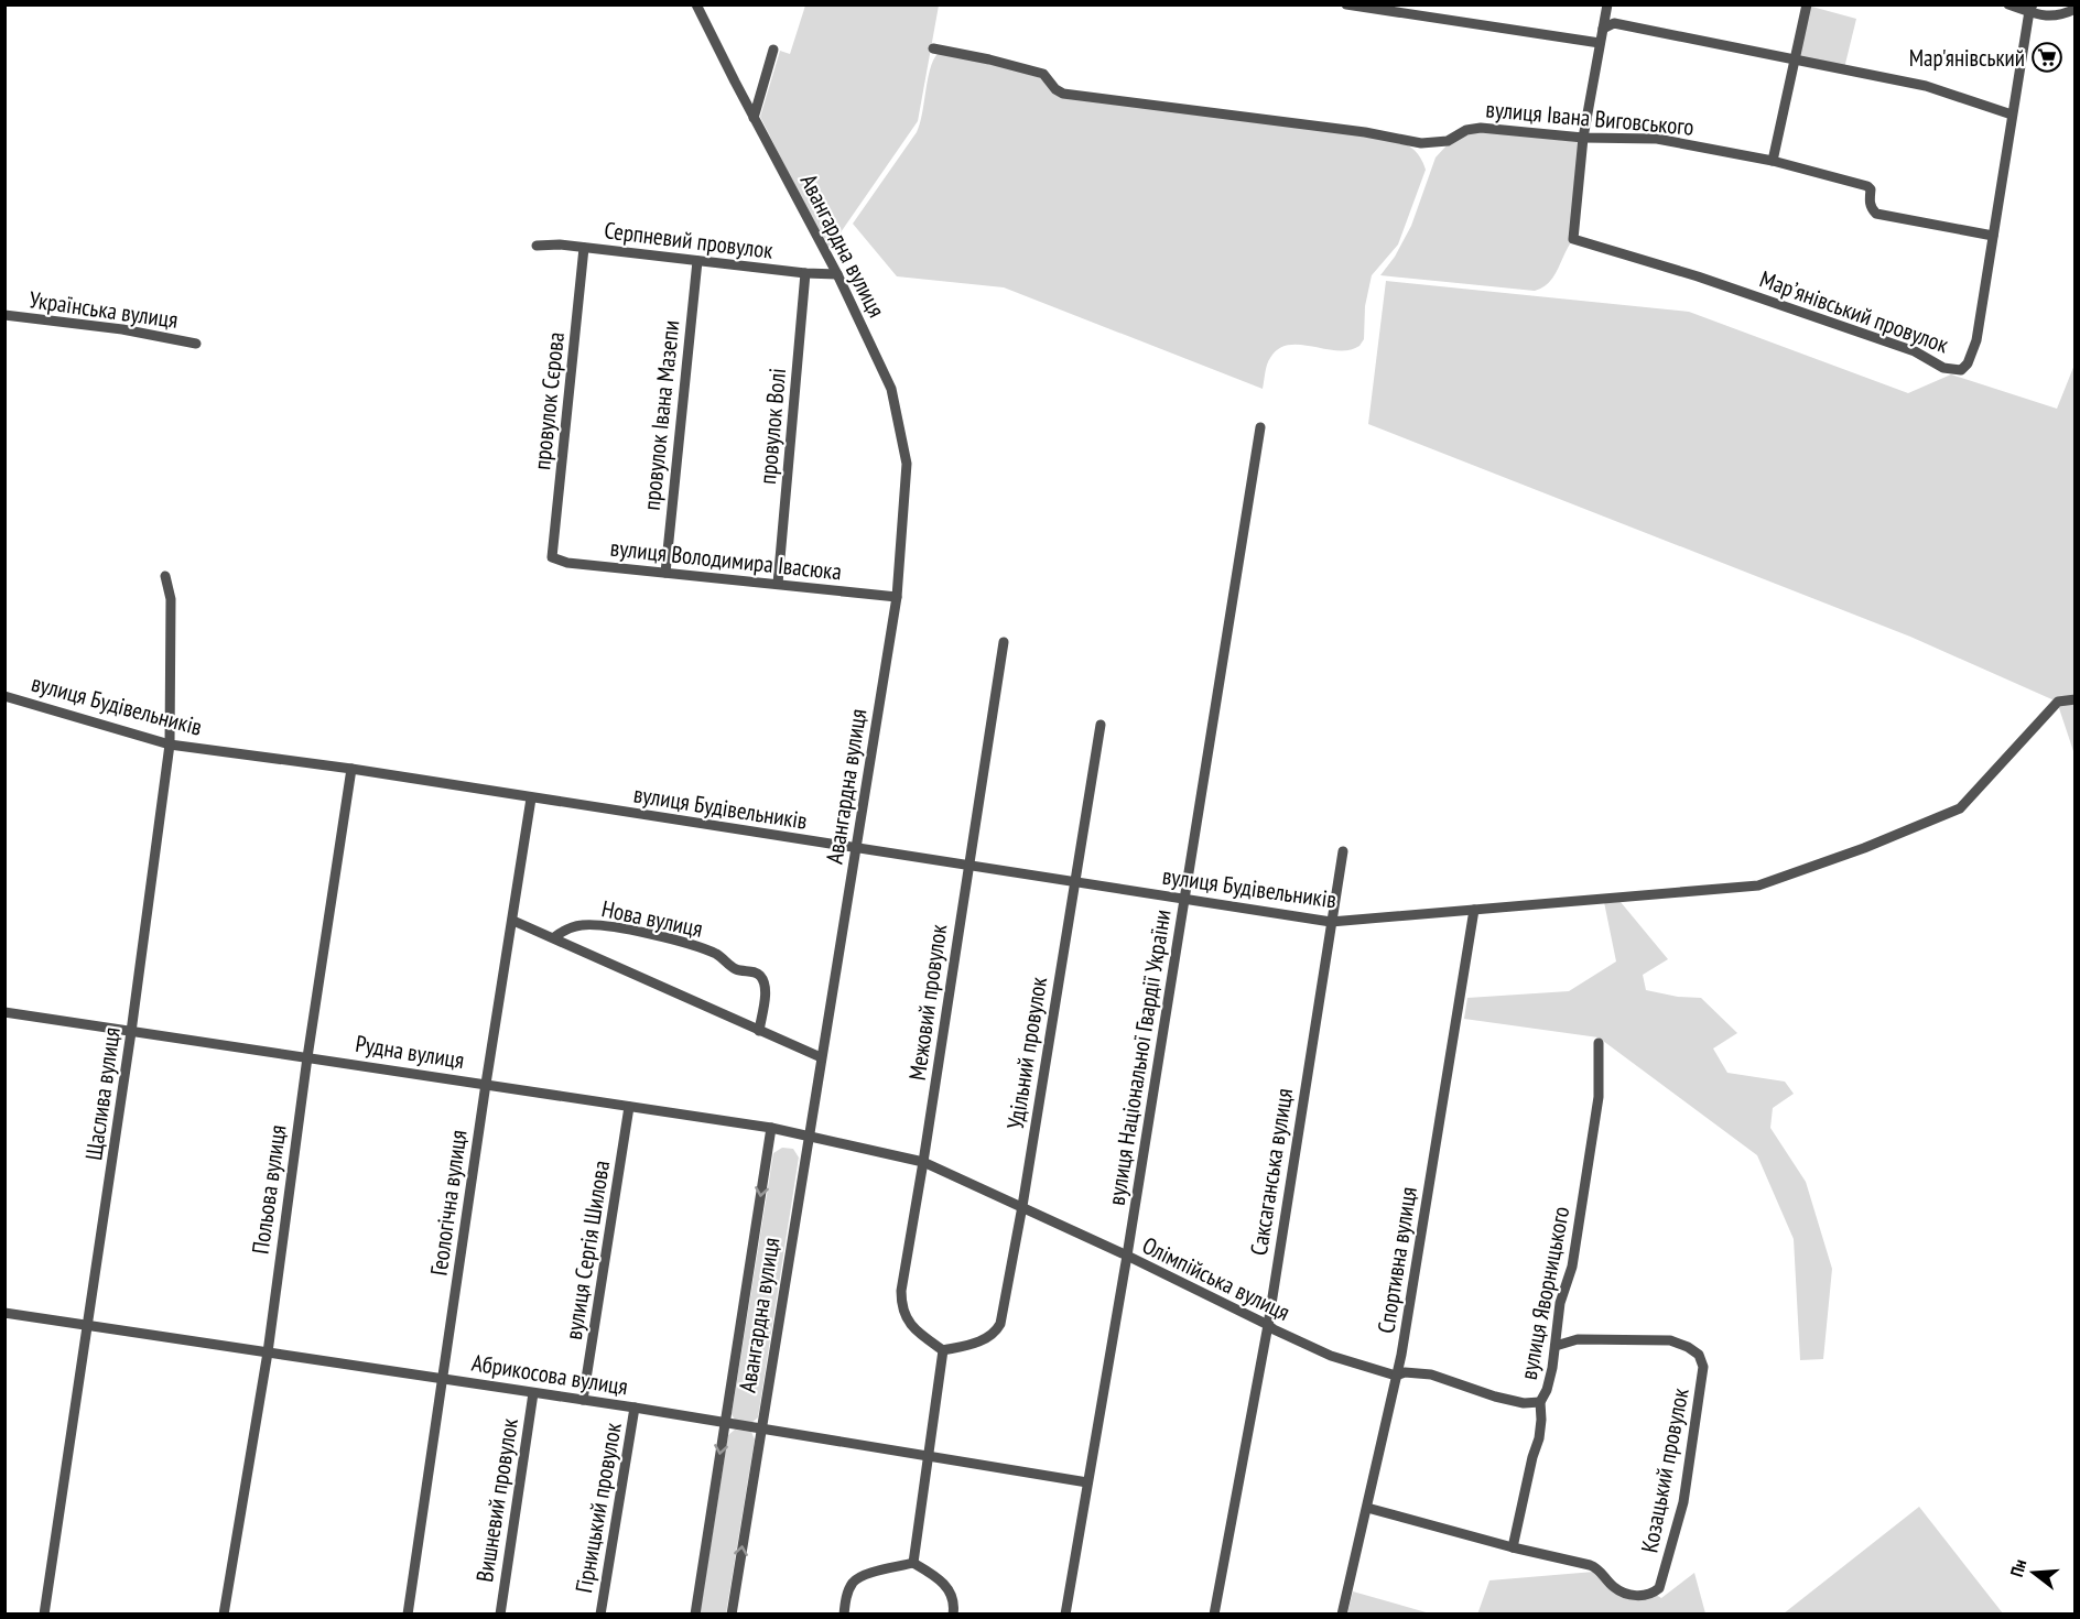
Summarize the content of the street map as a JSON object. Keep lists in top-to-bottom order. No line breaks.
{"streets":{"street":["вулиця Івана Виговського","Серпневий провулок","Авангардна вулиця","Українська вулиця","Марʼянівський провулок","провулок Сєрова","провулок Івана Мазепи","провулок Волі","вулиця Володимира Івасюка","вулиця Будівельників","Нова вулиця","Межовий провулок","Рудна вулиця","Удільний провулок","вулиця Національної Гвардії України","Щаслива вулиця","Саксаганська вулиця","Польова вулиця","Геологічна вулиця","вулиця Сергія Шилова","Спортивна вулиця","Олімпійська вулиця","вулиця Яворницького","Абрикосова вулиця","Козацький провулок","Вишневий провулок","Гірницький провулок"]},"crossings":[["вулиця Івана Виговського","Марʼянівський провулок"],["Серпневий провулок","Авангардна вулиця"],["Серпневий провулок","провулок Сєрова"],["Серпневий провулок","провулок Івана Мазепи"],["Серпневий провулок","провулок Волі"],["Авангардна вулиця","вулиця Володимира Івасюка"],["Авангардна вулиця","вулиця Будівельників"],["Авангардна вулиця","Нова вулиця"],["Авангардна вулиця","Рудна вулиця"],["Авангардна вулиця","Олімпійська вулиця"],["Авангардна вулиця","Абрикосова вулиця"],["провулок Сєрова","вулиця Володимира Івасюка"],["провулок Івана Мазепи","вулиця Володимира Івасюка"],["провулок Волі","вулиця Володимира Івасюка"],["вулиця Будівельників","Межовий провулок"],["вулиця Будівельників","Удільний провулок"],["вулиця Будівельників","вулиця Національної Гвардії України"],["вулиця Будівельників","Щаслива вулиця"],["вулиця Будівельників","Саксаганська вулиця"],["вулиця Будівельників","Польова вулиця"],["вулиця Будівельників","Геологічна вулиця"],["вулиця Будівельників","Спортивна вулиця"],["Нова вулиця","Геологічна вулиця"],["Межовий провулок","Удільний провулок"],["Межовий провулок","Олімпійська вулиця"],["Рудна вулиця","Щаслива вулиця"],["Рудна вулиця","Польова вулиця"],["Рудна вулиця","Геологічна вулиця"],["Рудна вулиця","вулиця Сергія Шилова"],["Рудна вулиця","Олімпійська вулиця"],["Удільний провулок","Олімпійська вулиця"],["вулиця Національної Гвардії України","Олімпійська вулиця"],["вулиця Національної Гвардії України","Абрикосова вулиця"],["Щаслива вулиця","Абрикосова вулиця"],["Саксаганська вулиця","Олімпійська вулиця"],["Польова вулиця","Абрикосова вулиця"],["Геологічна вулиця","Абрикосова вулиця"],["вулиця Сергія Шилова","Абрикосова вулиця"],["Спортивна вулиця","Олімпійська вулиця"],["Спортивна вулиця","Козацький провулок"],["Олімпійська вулиця","вулиця Яворницького"],["вулиця Яворницького","Козацький провулок"],["Абрикосова вулиця","Вишневий провулок"],["Абрикосова вулиця","Гірницький провулок"]],"places":{"supermarket":["Мар'янівський"]},"north":"left"}
